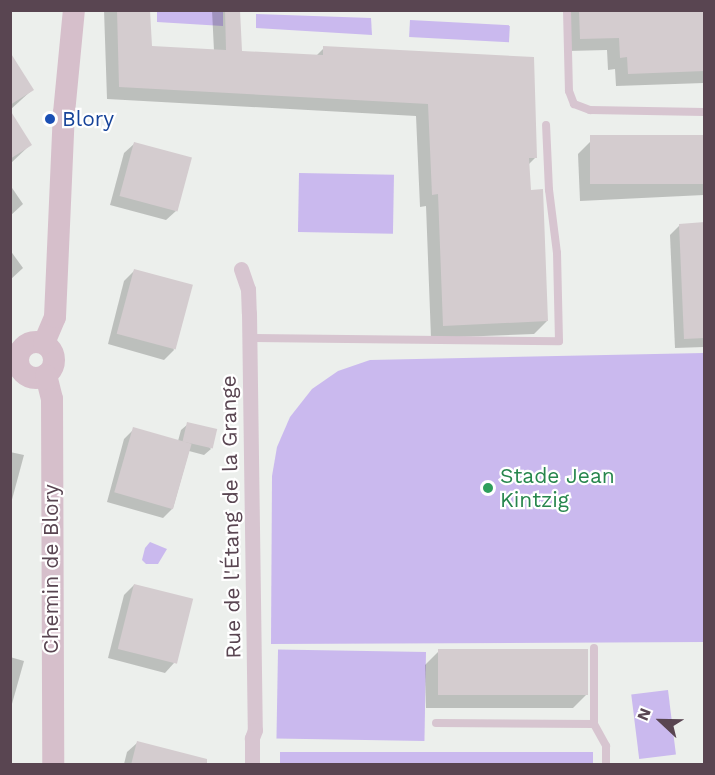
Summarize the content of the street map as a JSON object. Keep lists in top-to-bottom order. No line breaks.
{"streets":{"street":["Rue de l'Étang de la Grange","Chemin de Blory"]},"places":["Blory","Stade Jean Kintzig"],"north":"left"}
